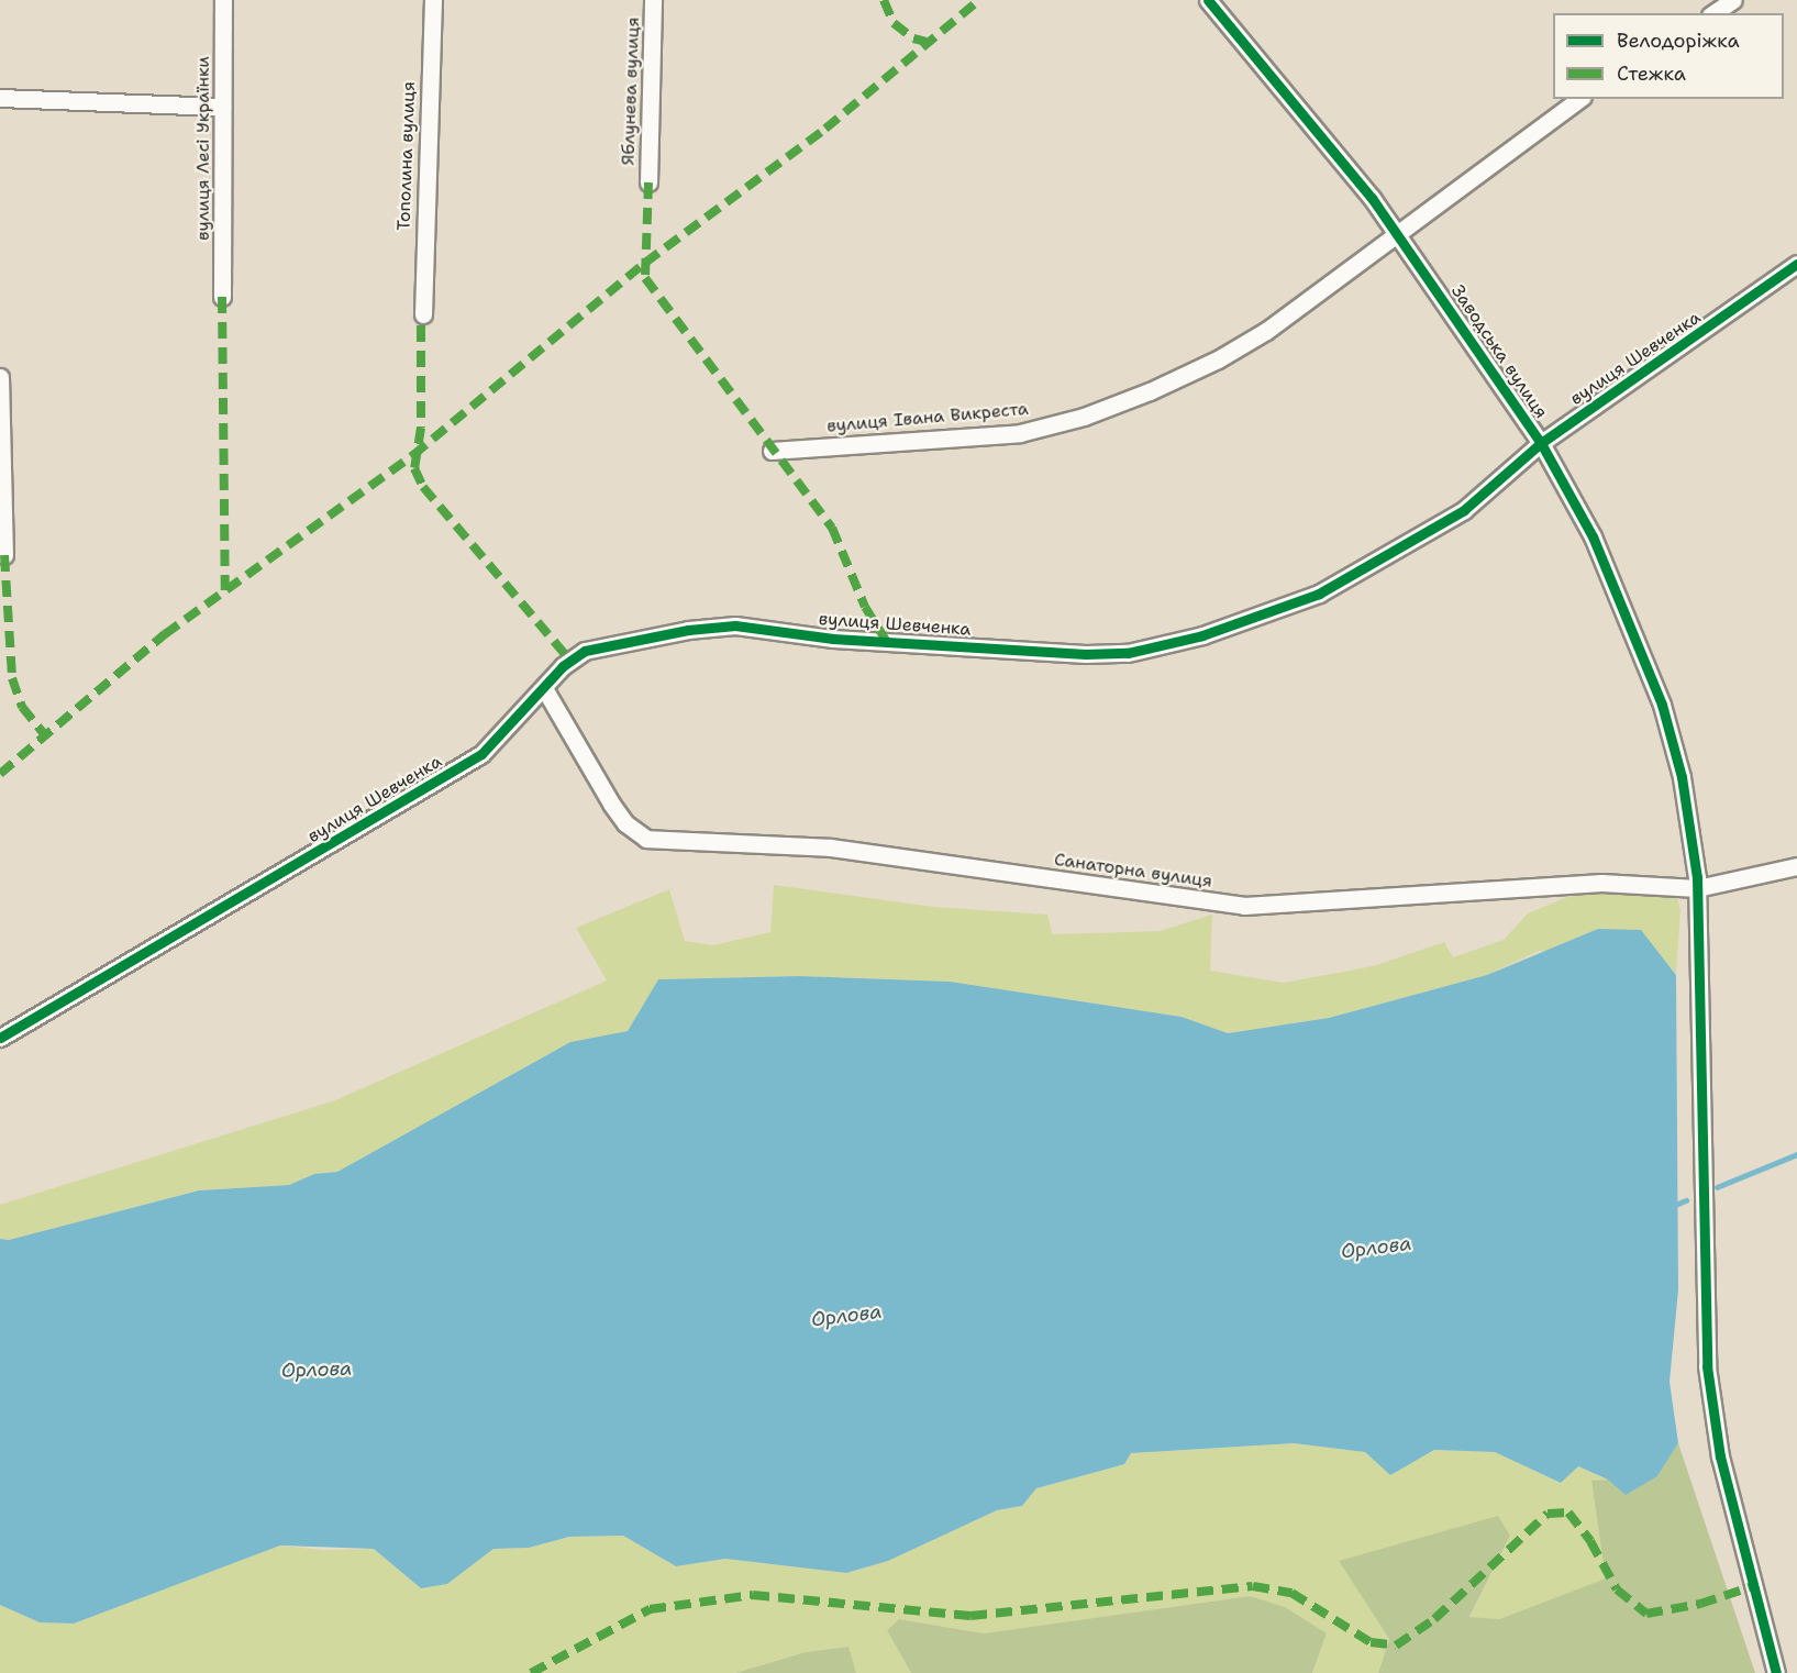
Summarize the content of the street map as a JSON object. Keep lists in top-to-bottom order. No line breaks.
{"streets":{"street":["Яблунева вулиця","вулиця Лесі Українки","Тополина вулиця","Заводська вулиця","вулиця Шевченка","вулиця Івана Викреста","Санаторна вулиця"]},"crossings":[["Заводська вулиця","вулиця Шевченка"],["Заводська вулиця","вулиця Івана Викреста"],["Заводська вулиця","Санаторна вулиця"],["вулиця Шевченка","Санаторна вулиця"]],"water":["Орлова"],"legend":["Велодоріжка","Стежка"]}
